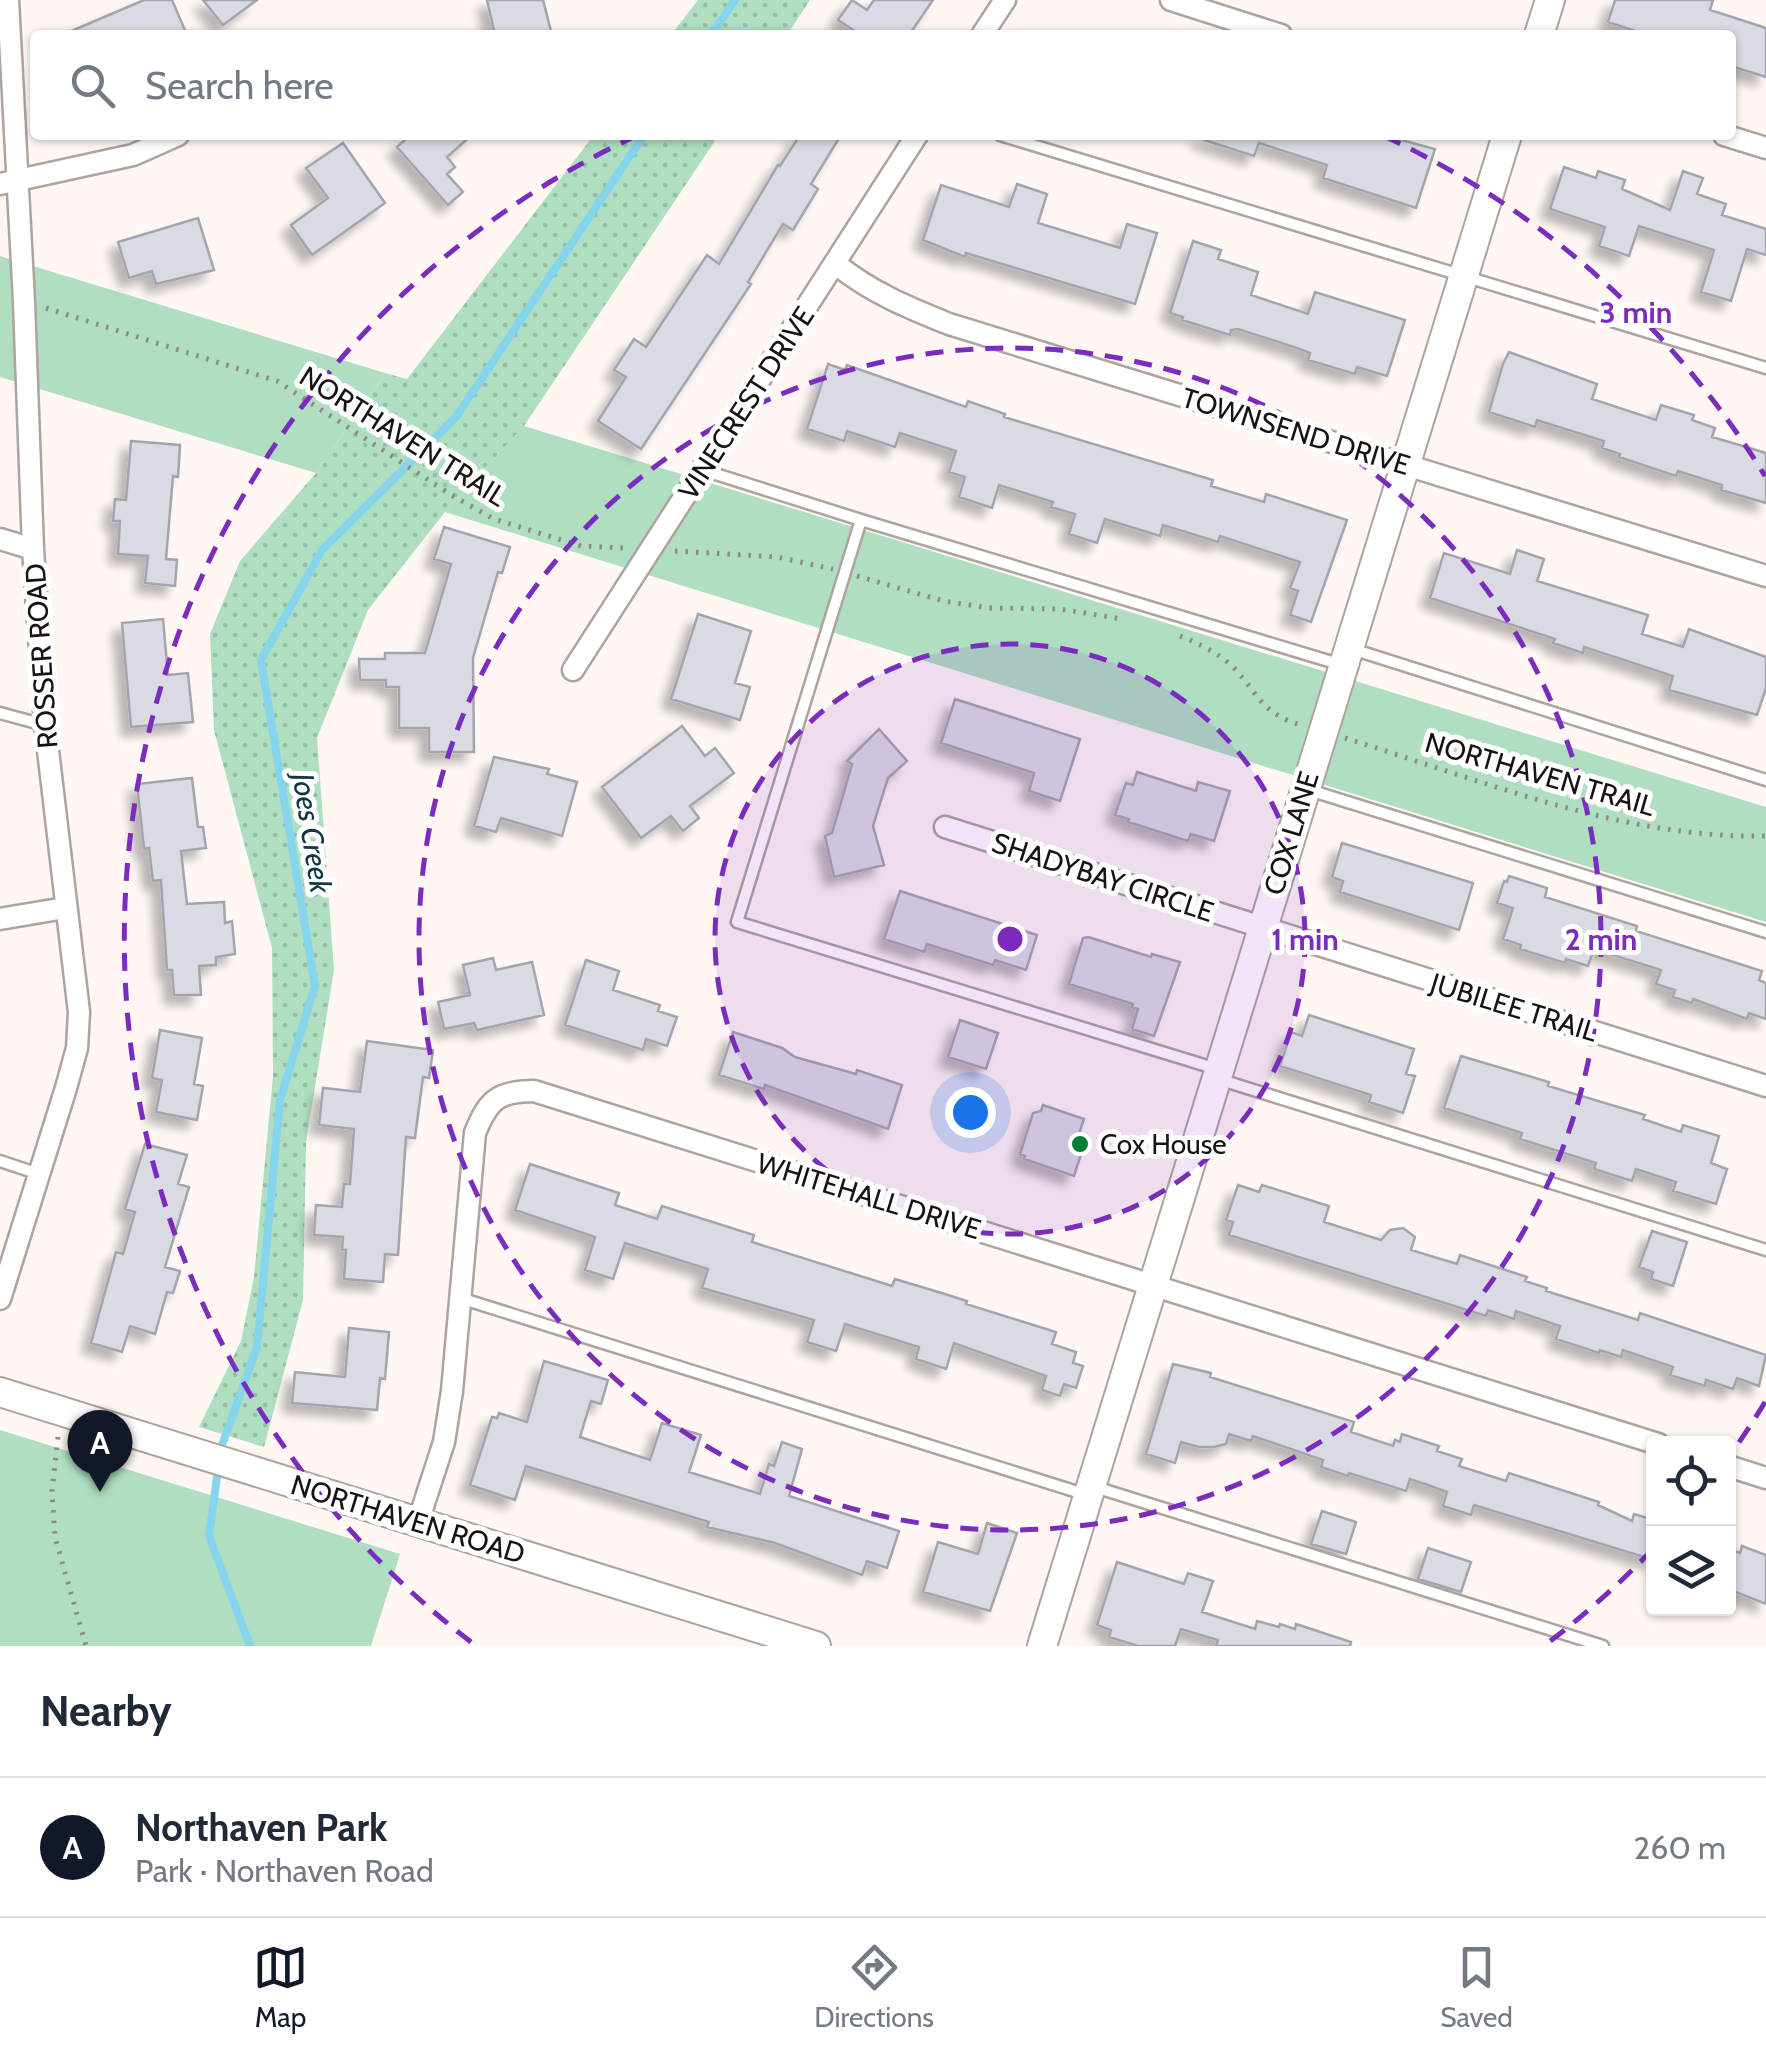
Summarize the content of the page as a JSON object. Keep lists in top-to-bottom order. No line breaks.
{"streets":{"street":["VINECREST DRIVE","TOWNSEND DRIVE","ROSSER ROAD","COX LANE","SHADYBAY CIRCLE","JUBILEE TRAIL","WHITEHALL DRIVE","NORTHAVEN ROAD"],"path":["NORTHAVEN TRAIL"]},"crossings":[["VINECREST DRIVE","TOWNSEND DRIVE"],["VINECREST DRIVE","NORTHAVEN TRAIL"],["TOWNSEND DRIVE","COX LANE"],["NORTHAVEN TRAIL","ROSSER ROAD"],["COX LANE","SHADYBAY CIRCLE"],["COX LANE","JUBILEE TRAIL"],["COX LANE","WHITEHALL DRIVE"],["SHADYBAY CIRCLE","JUBILEE TRAIL"],["WHITEHALL DRIVE","NORTHAVEN ROAD"]],"water":["Joes Creek"],"places":["Cox House"],"page":{"search":"Search here","pins":"A","heading":"Nearby","list":[{"mark":"A","name":"Northaven Park","note":"Park · Northaven Road","value":"260 m"}],"nav":["Map","Directions","Saved"]},"rings":["3 min","1 min","2 min"]}
